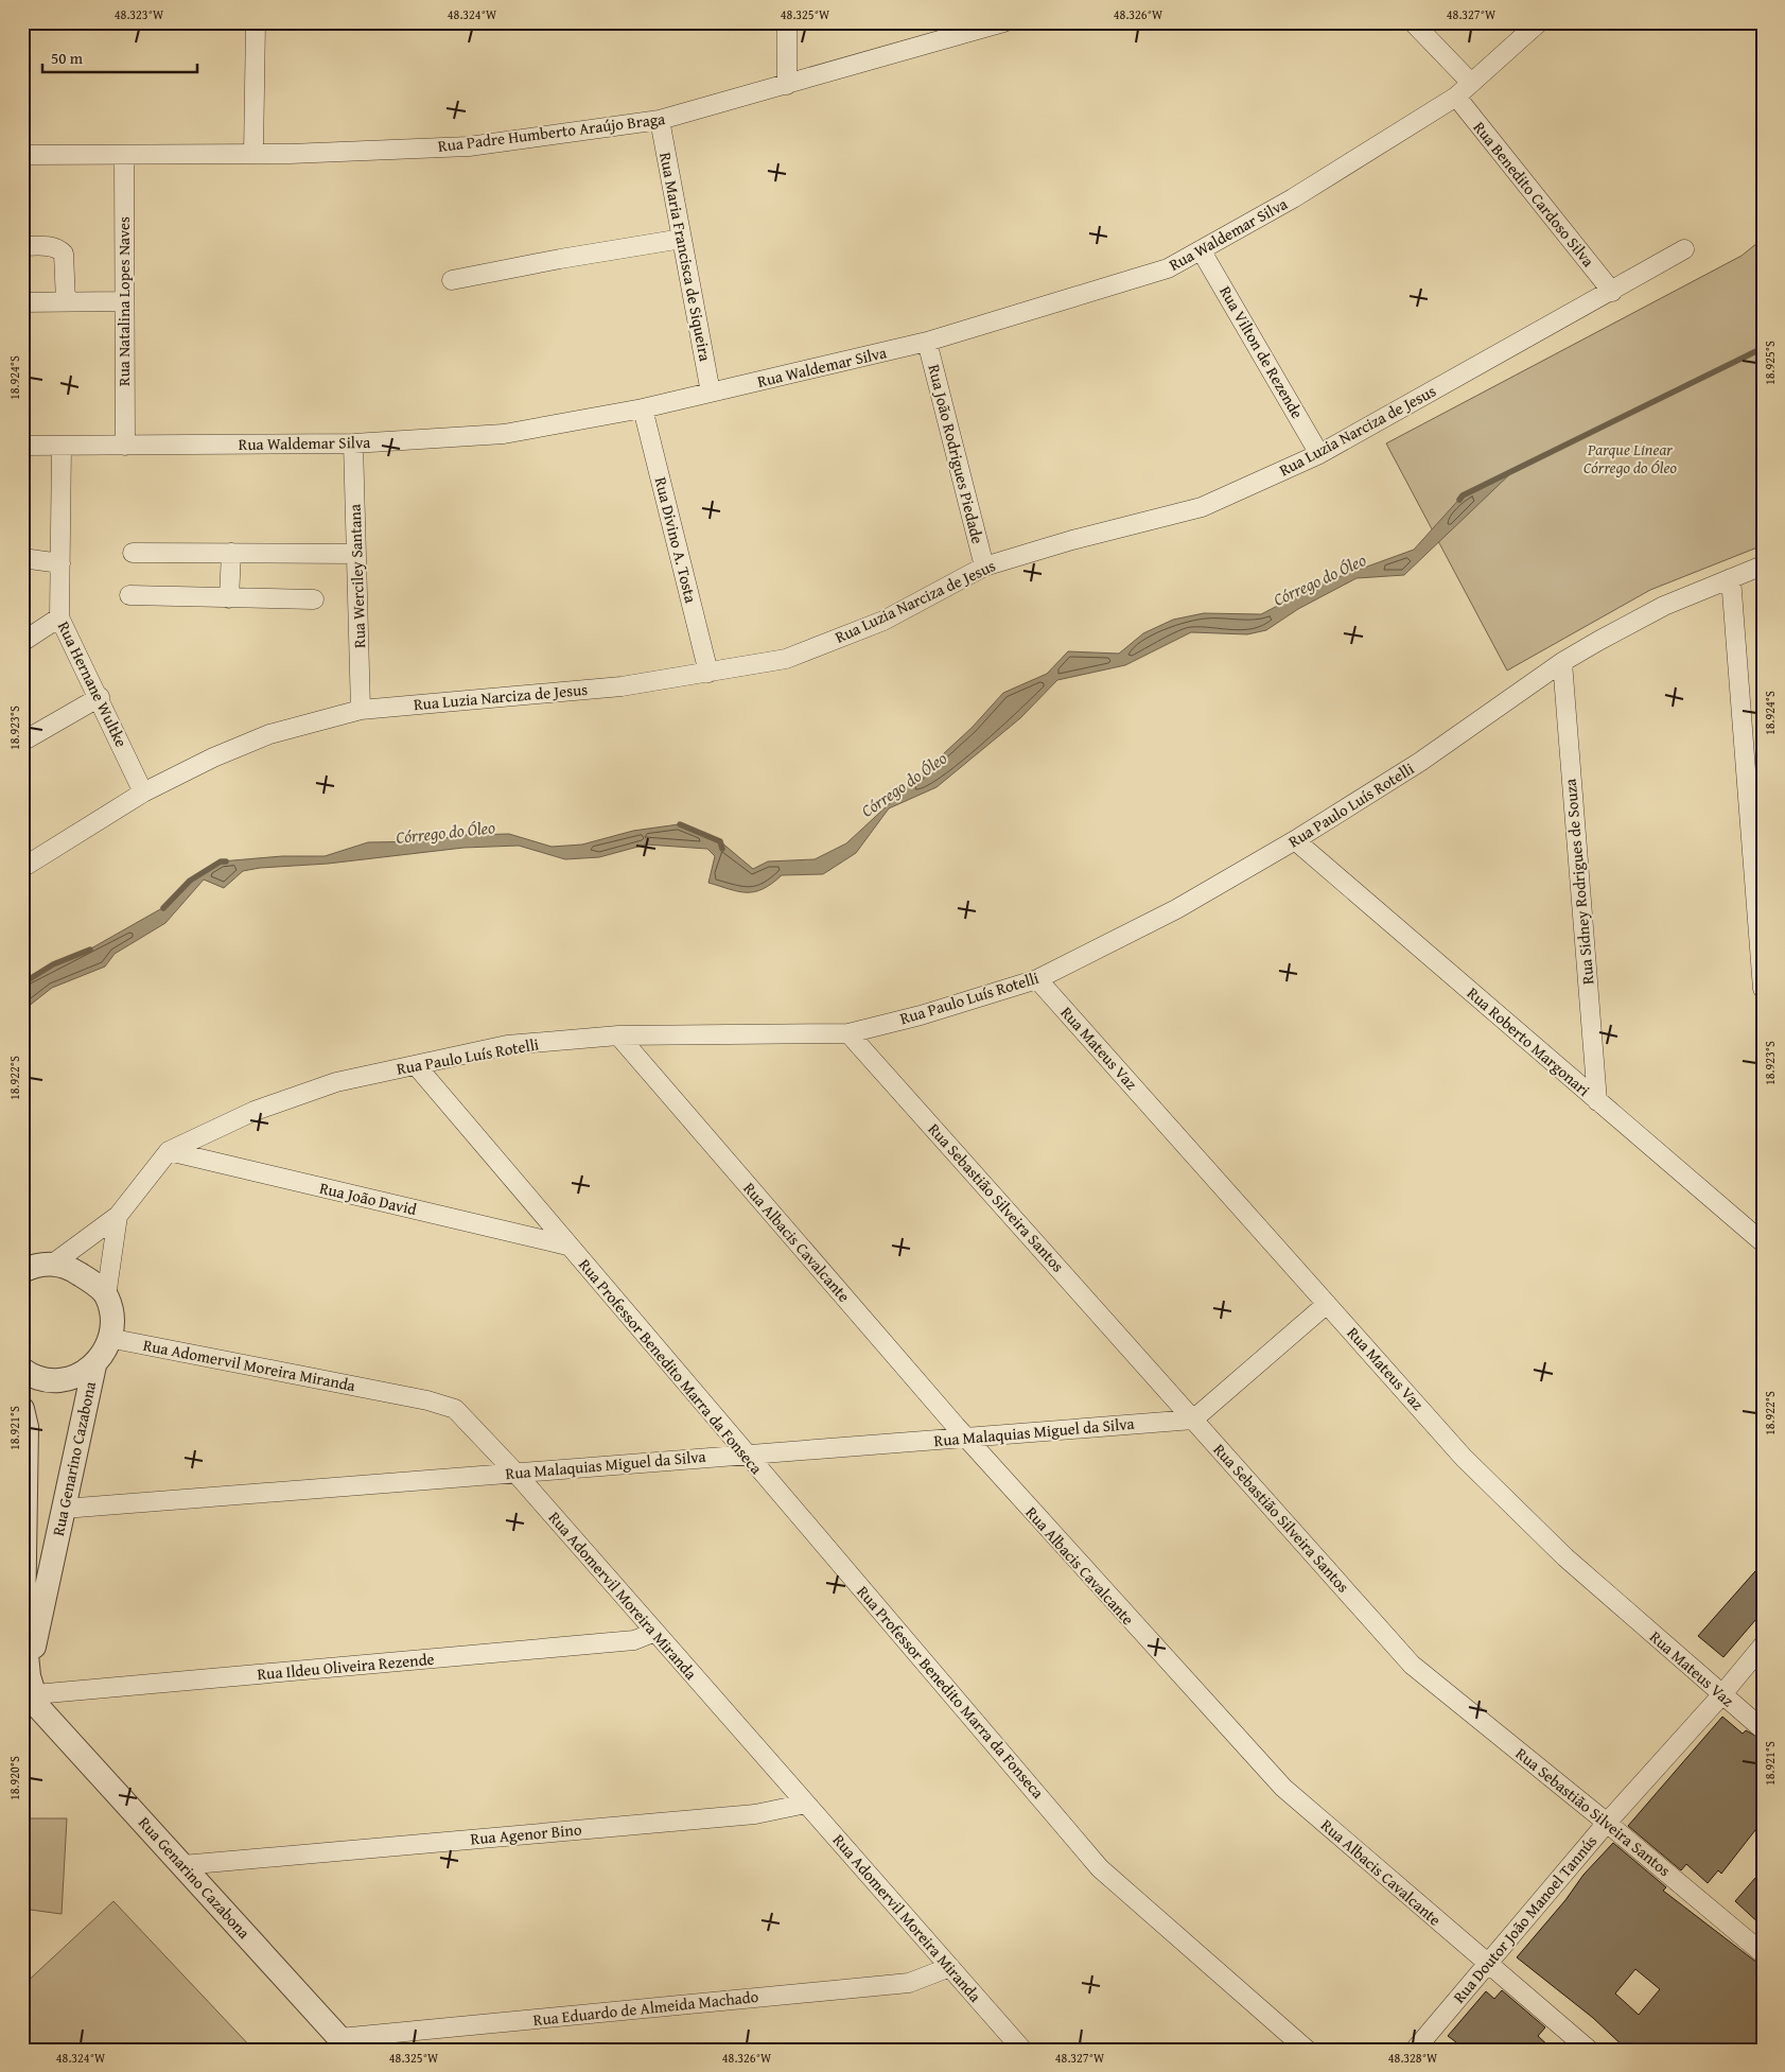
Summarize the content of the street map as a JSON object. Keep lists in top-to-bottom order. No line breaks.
{"streets":{"street":["Rua Padre Humberto Araújo Braga","Rua Benedito Cardoso Silva","Rua Waldemar Silva","Rua Maria Francisca de Siqueira","Rua Natalina Lopes Naves","Rua Vilton de Rezende","Rua Luzia Narciza de Jesus","Rua João Rodrigues Piedade","Rua Divino A. Tosta","Rua Werciley Santana","Rua Hernane Wultke","Rua Paulo Luís Rotelli","Rua Sidney Rodrigues de Souza","Rua Roberto Margonari","Rua Mateus Vaz","Rua Sebastião Silveira Santos","Rua João David","Rua Albacis Cavalcante","Rua Adomervil Moreira Miranda","Rua Professor Benedito Marra da Fonseca","Rua Malaquias Miguel da Silva","Rua Genarino Cazabona","Rua Ildeu Oliveira Rezende","Rua Agenor Bino","Rua Doutor João Manoel Tannús","Rua Eduardo de Almeida Machado"]},"crossings":[["Rua Padre Humberto Araújo Braga","Rua Maria Francisca de Siqueira"],["Rua Padre Humberto Araújo Braga","Rua Natalina Lopes Naves"],["Rua Benedito Cardoso Silva","Rua Waldemar Silva"],["Rua Benedito Cardoso Silva","Rua Luzia Narciza de Jesus"],["Rua Waldemar Silva","Rua Maria Francisca de Siqueira"],["Rua Waldemar Silva","Rua Natalina Lopes Naves"],["Rua Waldemar Silva","Rua Vilton de Rezende"],["Rua Waldemar Silva","Rua João Rodrigues Piedade"],["Rua Waldemar Silva","Rua Divino A. Tosta"],["Rua Waldemar Silva","Rua Werciley Santana"],["Rua Waldemar Silva","Rua Hernane Wultke"],["Rua Vilton de Rezende","Rua Luzia Narciza de Jesus"],["Rua Luzia Narciza de Jesus","Rua João Rodrigues Piedade"],["Rua Luzia Narciza de Jesus","Rua Divino A. Tosta"],["Rua Luzia Narciza de Jesus","Rua Werciley Santana"],["Rua Luzia Narciza de Jesus","Rua Hernane Wultke"],["Rua Paulo Luís Rotelli","Rua Sidney Rodrigues de Souza"],["Rua Paulo Luís Rotelli","Rua Roberto Margonari"],["Rua Paulo Luís Rotelli","Rua Mateus Vaz"],["Rua Paulo Luís Rotelli","Rua Sebastião Silveira Santos"],["Rua Paulo Luís Rotelli","Rua João David"],["Rua Paulo Luís Rotelli","Rua Albacis Cavalcante"],["Rua Paulo Luís Rotelli","Rua Professor Benedito Marra da Fonseca"],["Rua Paulo Luís Rotelli","Rua Genarino Cazabona"],["Rua Sidney Rodrigues de Souza","Rua Roberto Margonari"],["Rua Mateus Vaz","Rua Doutor João Manoel Tannús"],["Rua Sebastião Silveira Santos","Rua Malaquias Miguel da Silva"],["Rua Sebastião Silveira Santos","Rua Doutor João Manoel Tannús"],["Rua João David","Rua Professor Benedito Marra da Fonseca"],["Rua Albacis Cavalcante","Rua Malaquias Miguel da Silva"],["Rua Albacis Cavalcante","Rua Doutor João Manoel Tannús"],["Rua Adomervil Moreira Miranda","Rua Malaquias Miguel da Silva"],["Rua Adomervil Moreira Miranda","Rua Genarino Cazabona"],["Rua Adomervil Moreira Miranda","Rua Ildeu Oliveira Rezende"],["Rua Adomervil Moreira Miranda","Rua Agenor Bino"],["Rua Adomervil Moreira Miranda","Rua Eduardo de Almeida Machado"],["Rua Professor Benedito Marra da Fonseca","Rua Malaquias Miguel da Silva"],["Rua Malaquias Miguel da Silva","Rua Genarino Cazabona"],["Rua Genarino Cazabona","Rua Ildeu Oliveira Rezende"],["Rua Genarino Cazabona","Rua Agenor Bino"],["Rua Genarino Cazabona","Rua Eduardo de Almeida Machado"]],"water":["Córrego do Óleo"],"parks":["Parque Linear Córrego do Óleo"],"scale_bar":"50 m","coordinates":["48.323°W","48.324°W","48.325°W","48.326°W","48.327°W","18.925°S","18.924°S","18.923°S","18.922°S","18.921°S","18.920°S","48.328°W"]}
